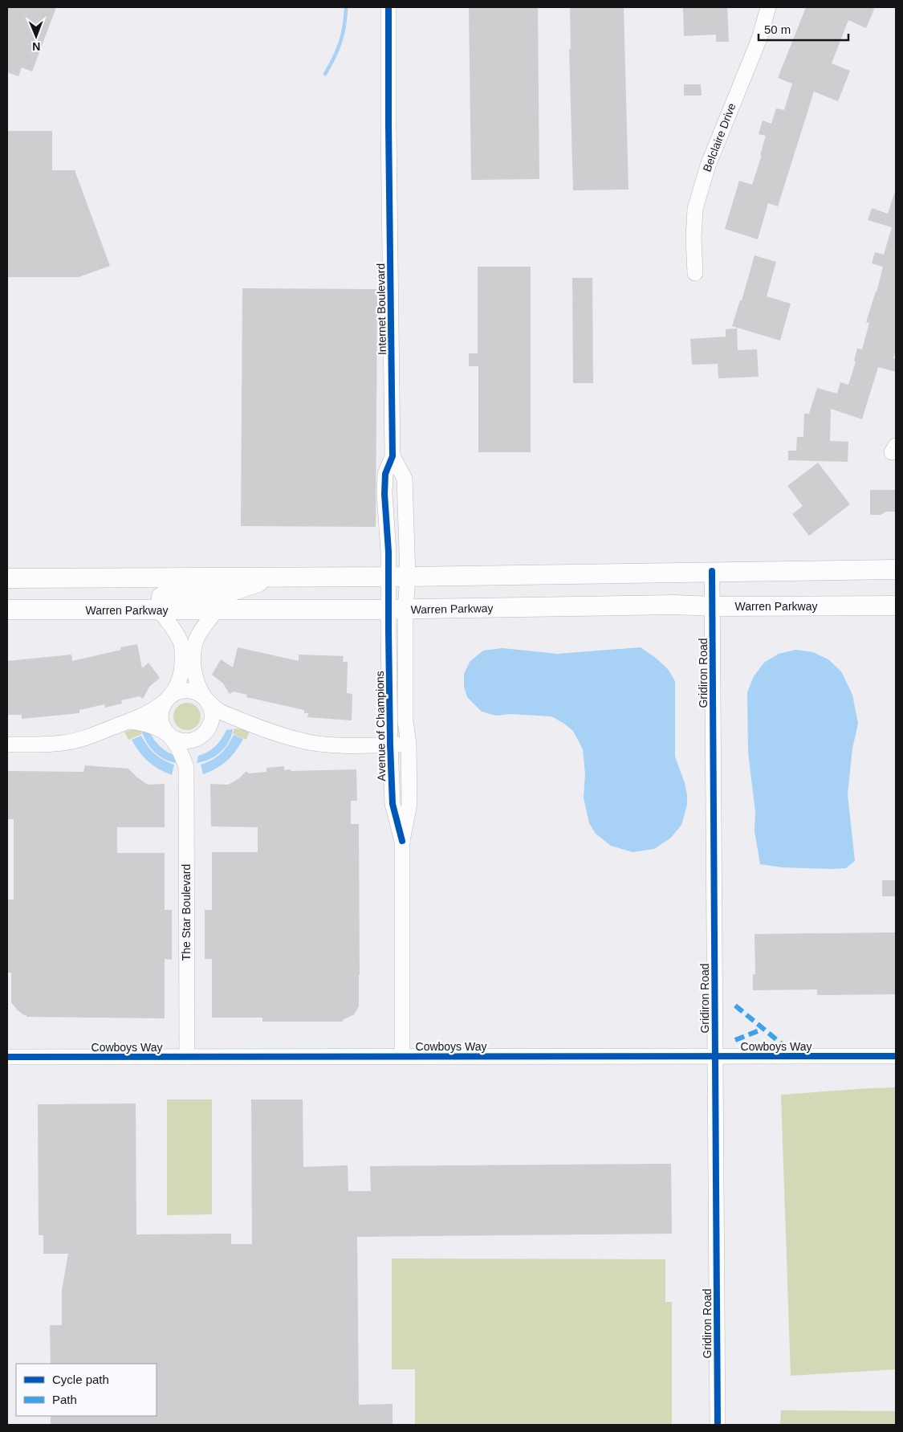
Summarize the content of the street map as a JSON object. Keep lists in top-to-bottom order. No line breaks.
{"streets":{"main road":["Warren Parkway"],"street":["Belclaire Drive","Internet Boulevard","Gridiron Road","Avenue of Champions","The Star Boulevard","Cowboys Way"]},"crossings":[["Internet Boulevard","Warren Parkway"],["Internet Boulevard","Avenue of Champions"],["Warren Parkway","Gridiron Road"],["Warren Parkway","Avenue of Champions"],["Gridiron Road","Cowboys Way"],["Avenue of Champions","Cowboys Way"],["The Star Boulevard","Cowboys Way"]],"legend":["Cycle path","Path"],"scale_bar":"50 m","north":"bottom"}
